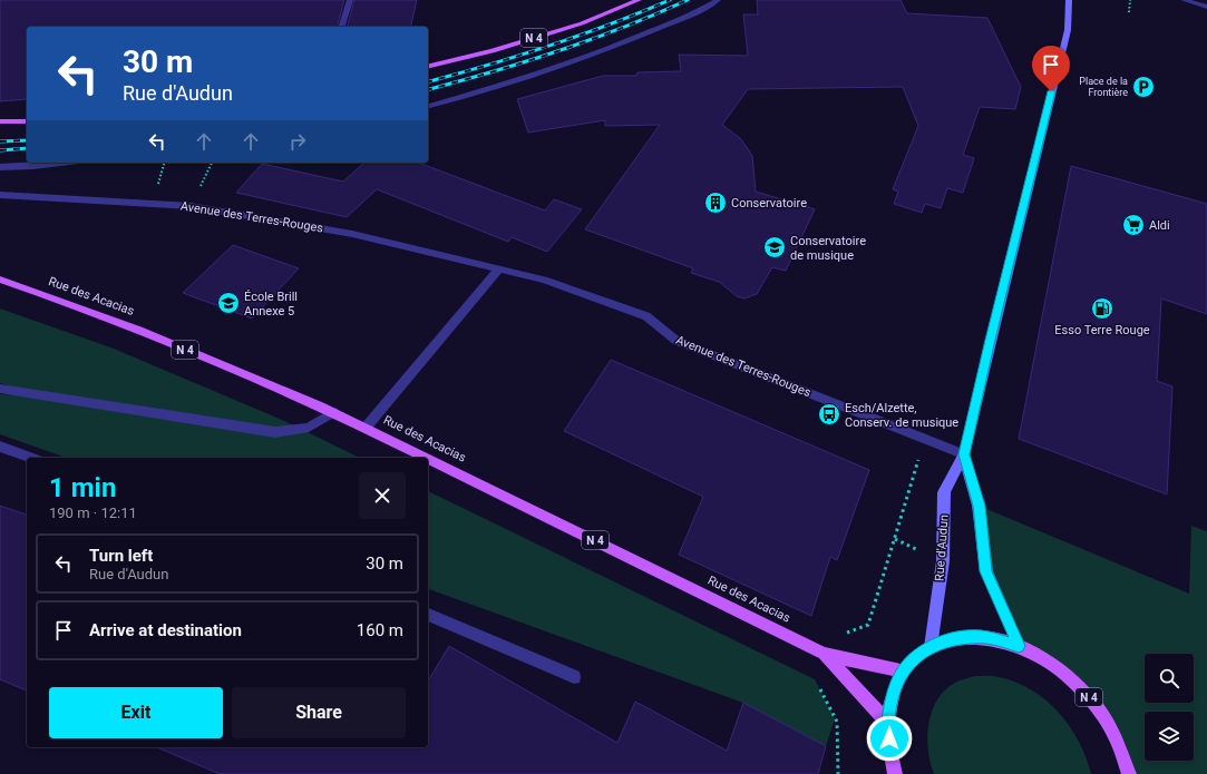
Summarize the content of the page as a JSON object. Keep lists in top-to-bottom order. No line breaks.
{"streets":{"main road":["N 4","Rue des Acacias"],"street":["Avenue des Terres-Rouges","Rue d'Audun"]},"crossings":[["N 4","Rue des Acacias"],["N 4","Rue d'Audun"],["Avenue des Terres-Rouges","Rue d'Audun"]],"places":{"parking":["Place de la Frontière"],"building":["Conservatoire"],"supermarket":["Aldi"],"school or university":["Conservatoire de musique","École Brill Annexe 5"],"fuel station":["Esso Terre Rouge"],"bus stop":["Esch/Alzette, Conserv. de musique"]},"page":{"turn":["30 m","Rue d'Audun"],"heading":["1 min","190 m · 12:11"],"list":[{"name":"Turn left","note":"Rue d'Audun","value":"30 m"},{"name":"Arrive at destination","value":"160 m"}],"buttons":["Exit","Share"]}}
